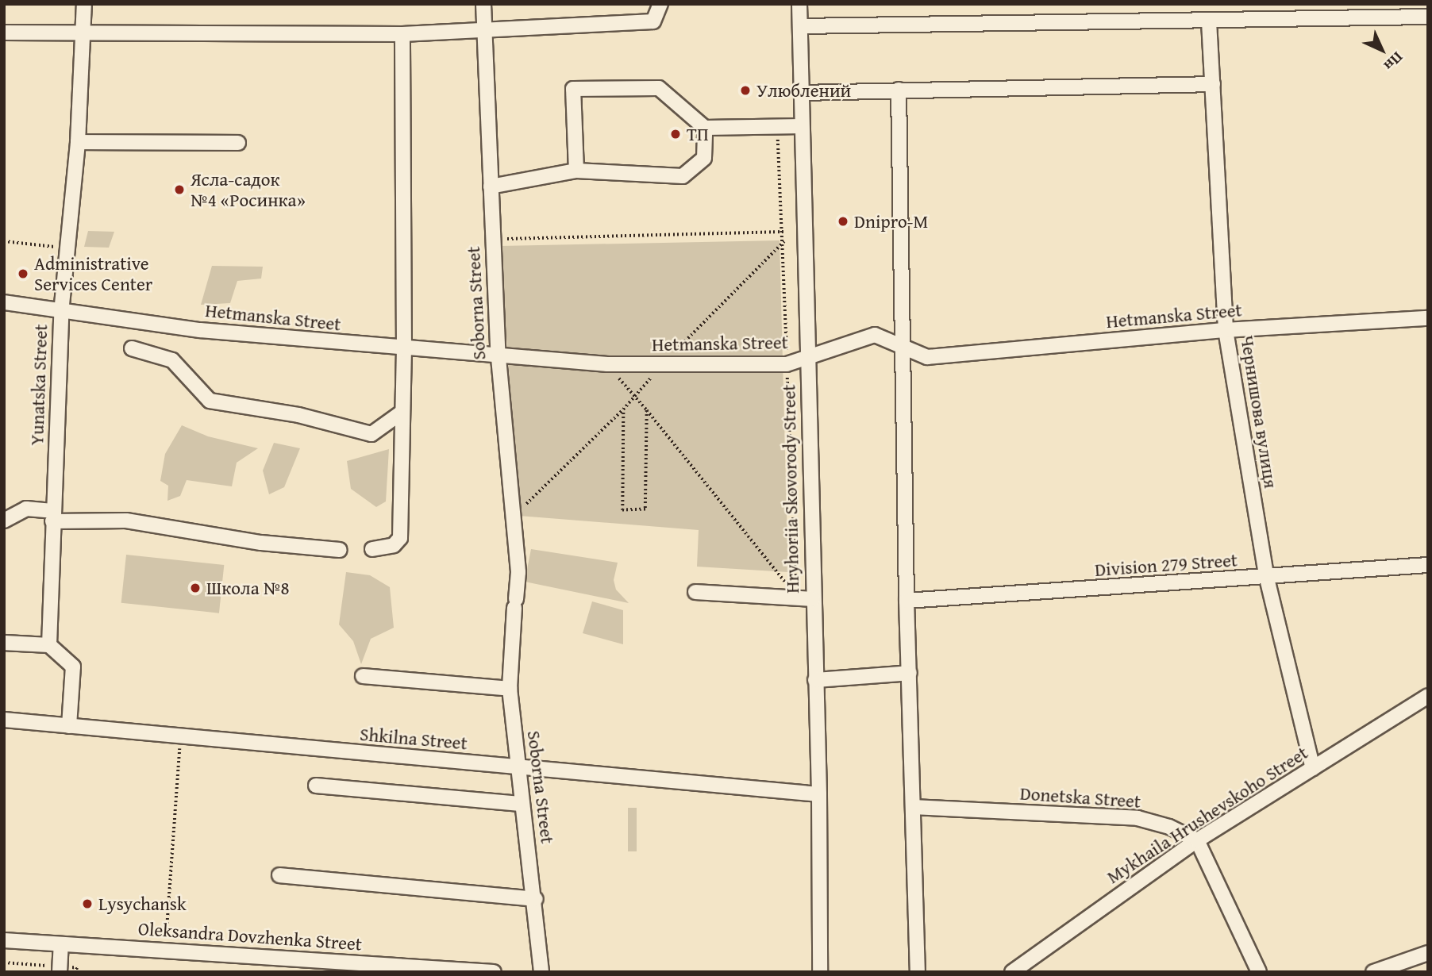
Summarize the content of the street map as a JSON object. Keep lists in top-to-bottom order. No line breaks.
{"streets":{"street":["Soborna Street","Hetmanska Street","Yunatska Street","Чернишова вулиця","Hryhoriia Skovorody Street","Division 279 Street","Shkilna Street","Donetska Street","Mykhaila Hrushevskoho Street","Oleksandra Dovzhenka Street"]},"crossings":[["Soborna Street","Hetmanska Street"],["Soborna Street","Shkilna Street"],["Hetmanska Street","Yunatska Street"],["Hetmanska Street","Чернишова вулиця"],["Hetmanska Street","Hryhoriia Skovorody Street"],["Чернишова вулиця","Division 279 Street"],["Чернишова вулиця","Mykhaila Hrushevskoho Street"],["Hryhoriia Skovorody Street","Shkilna Street"],["Donetska Street","Mykhaila Hrushevskoho Street"]],"places":["Улюблений","ТП","Ясла-садок №4 «Росинка»","Dnipro-M","Administrative Services Center","Школа №8","Lysychansk"],"north":"bottom right"}
